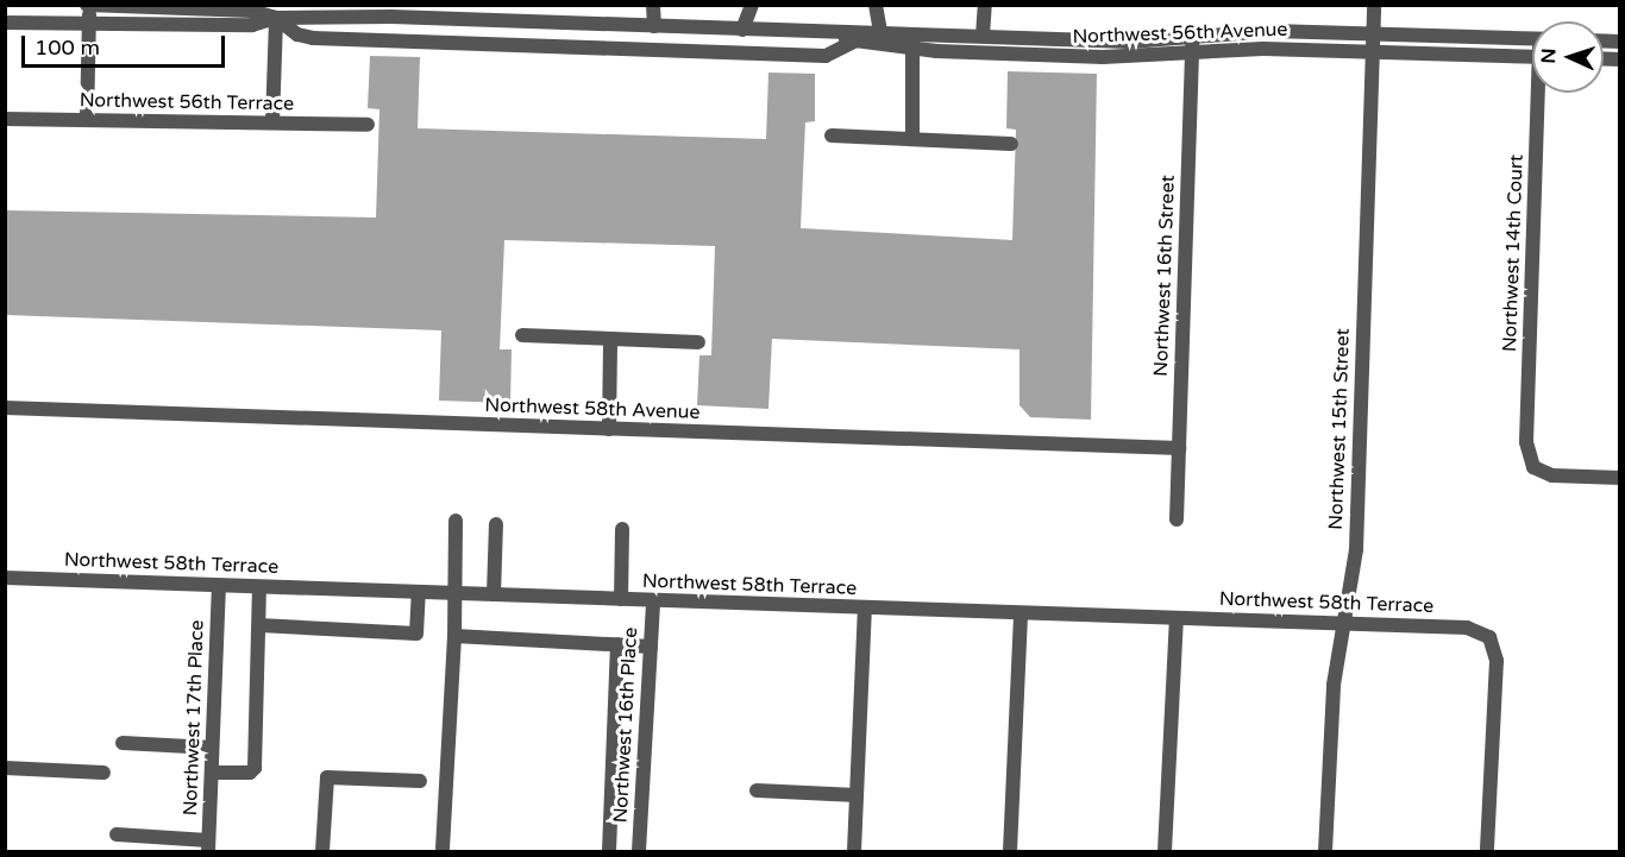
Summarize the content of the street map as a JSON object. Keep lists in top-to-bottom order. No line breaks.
{"streets":{"street":["Northwest 56th Avenue","Northwest 56th Terrace","Northwest 14th Court","Northwest 16th Street","Northwest 58th Avenue","Northwest 15th Street","Northwest 58th Terrace","Northwest 17th Place","Northwest 16th Place"]},"crossings":[["Northwest 56th Avenue","Northwest 16th Street"],["Northwest 56th Avenue","Northwest 15th Street"],["Northwest 16th Street","Northwest 58th Avenue"],["Northwest 15th Street","Northwest 58th Terrace"],["Northwest 58th Terrace","Northwest 17th Place"],["Northwest 58th Terrace","Northwest 16th Place"]],"scale_bar":"100 m","north":"left"}
